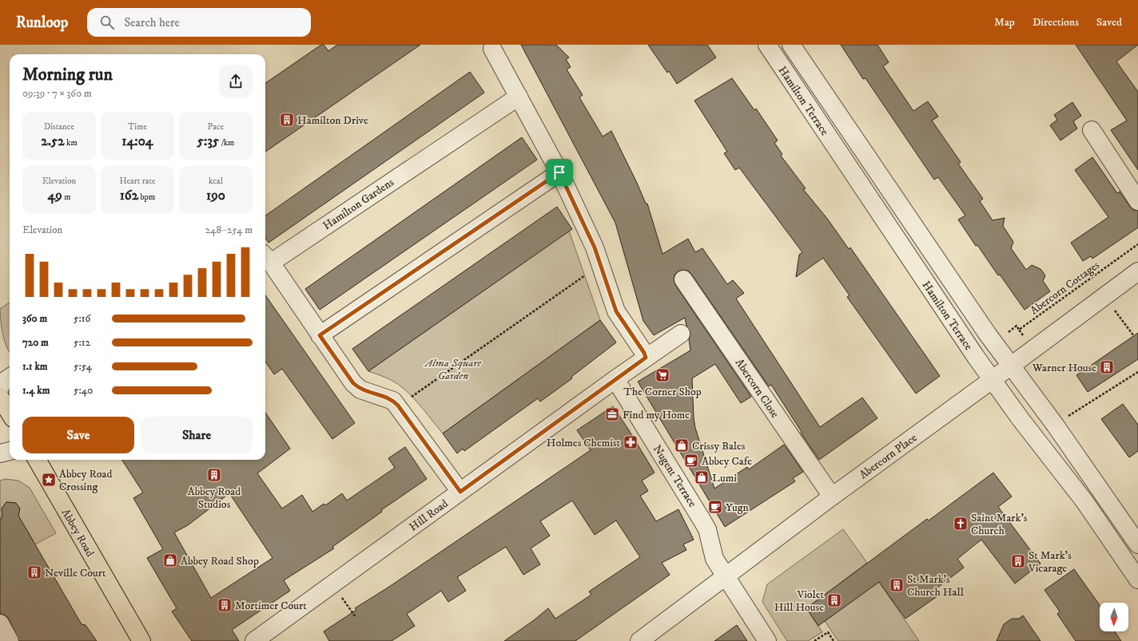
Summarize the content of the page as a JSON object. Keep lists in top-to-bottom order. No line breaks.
{"streets":{"main road":["Abbey Road"],"street":["Hamilton Terrace","Hamilton Gardens","Abercorn Close","Abercorn Place","Nugent Terrace","Hill Road"],"path":["Abercorn Cottages"]},"crossings":[["Hamilton Terrace","Abercorn Place"],["Hamilton Gardens","Hill Road"],["Abercorn Cottages","Abercorn Place"],["Abercorn Close","Abercorn Place"],["Abercorn Place","Nugent Terrace"],["Nugent Terrace","Hill Road"]],"parks":["Alma Square Garden"],"places":{"building":["Hamilton Drive","Warner House","Abbey Road Studios","St Mark's Vicarage","Neville Court","St Mark's Church Hall","Violet Hill House","Mortimer Court"],"supermarket":["The Corner Shop"],"office":["Find my Home"],"pharmacy":["Holmes Chemist"],"shop":["Crissy Bales","Lumi","Abbey Road Shop"],"cafe":["Abbey Cafe","Yugn"],"place":["Abbey Road Crossing"],"church":["Saint Mark's Church"]},"north":"bottom","page":{"header":"Runloop","search":"Search here","nav":["Map","Directions","Saved"],"heading":["Morning run","09:39 · 7 × 360 m"],"stats":[["Distance","2.52 km"],["Time","14:04"],["Pace","5:35 /km"],["Elevation","49 m"],["Heart rate","162 bpm"],["kcal","190"]],"chart":["Elevation","248–254 m"],"list":[{"name":"360 m","note":"5:16"},{"name":"720 m","note":"5:12"},{"name":"1.1 km","note":"5:54"},{"name":"1.4 km","note":"5:40"}],"buttons":["Save","Share"]}}
